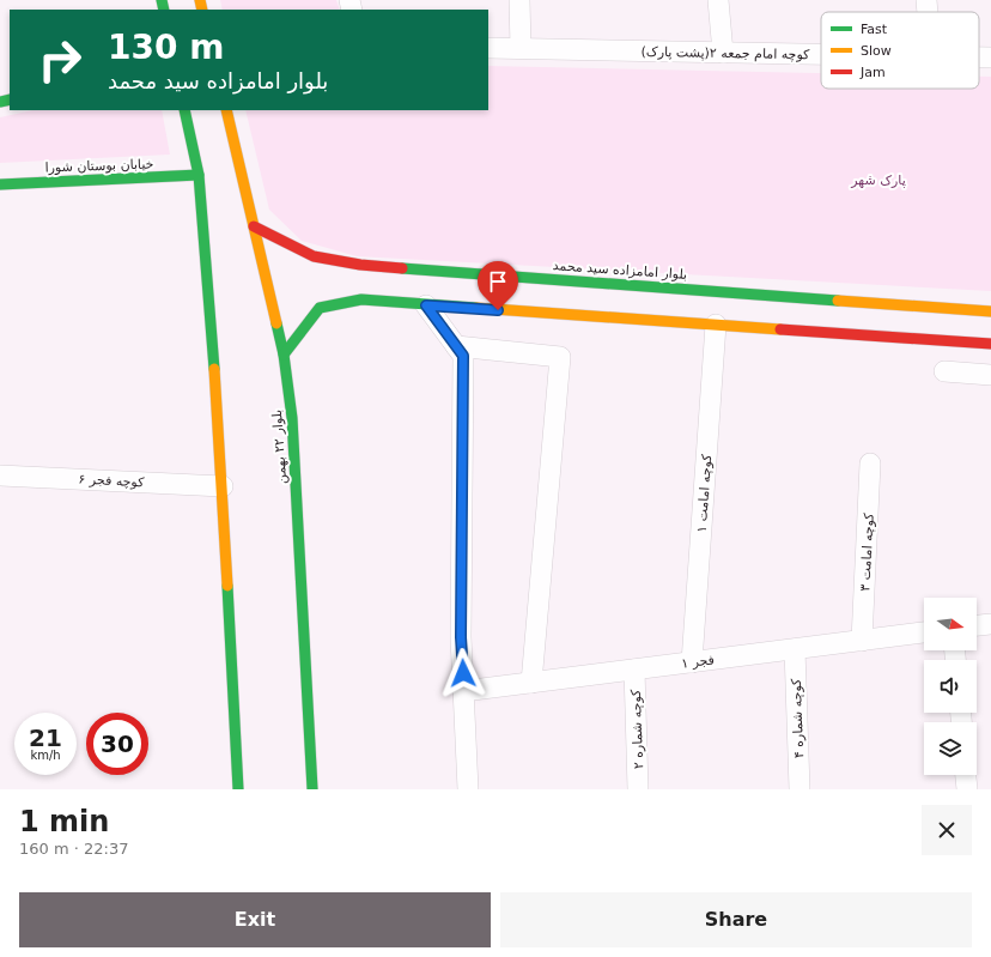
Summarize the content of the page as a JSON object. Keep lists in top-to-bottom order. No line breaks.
{"streets":{"main road":["خیابان بوستان شورا","بلوار امامزاده سید محمد","بلوار ۲۲ بهمن"],"street":["کوچه امام جمعه ۲(پشت پارک)","کوچه فجر ۶","کوچه امامت ۱","کوچه امامت ۳","فجر ۱","کوچه شماره ۴","کوچه شماره ۲"]},"crossings":[["بلوار امامزاده سید محمد","بلوار ۲۲ بهمن"],["کوچه امامت ۱","فجر ۱"],["کوچه امامت ۳","فجر ۱"],["فجر ۱","کوچه شماره ۴"],["فجر ۱","کوچه شماره ۲"]],"parks":["پارک شهر"],"legend":["Fast","Slow","Jam"],"north":"right","page":{"turn":["130 m","بلوار امامزاده سید محمد"],"speed":"21 km/h","limit":"30","heading":["1 min","160 m · 22:37"],"buttons":["Exit","Share"]}}
